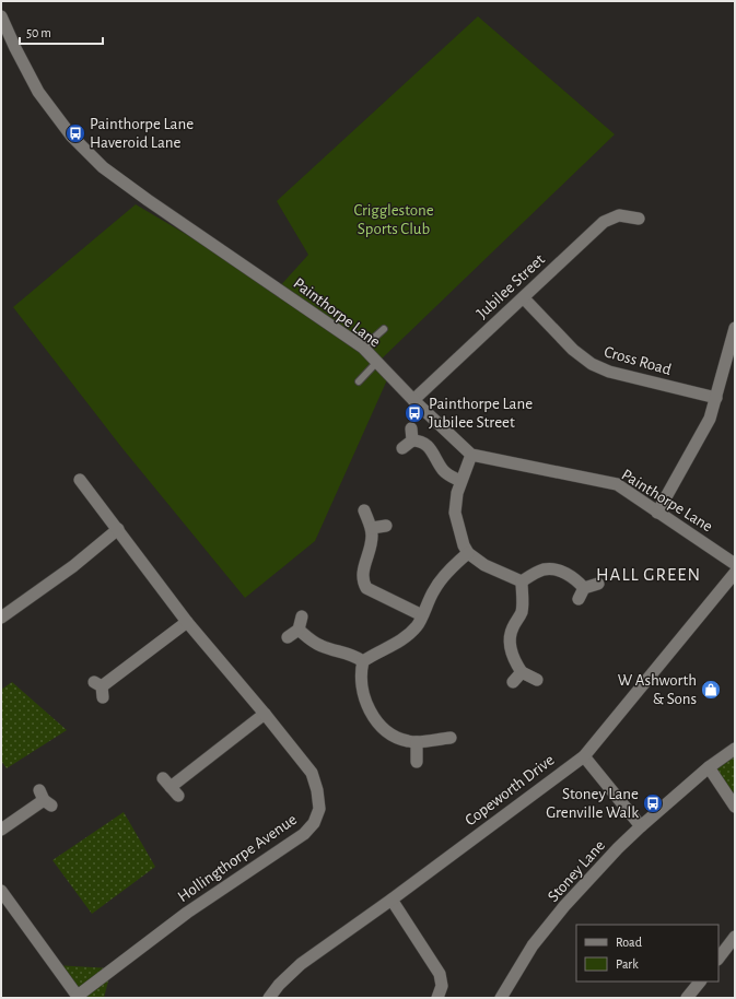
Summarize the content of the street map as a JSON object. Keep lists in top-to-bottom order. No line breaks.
{"streets":{"street":["Jubilee Street","Painthorpe Lane","Cross Road","Copeworth Drive","Hollingthorpe Avenue","Stoney Lane"]},"crossings":[["Jubilee Street","Painthorpe Lane"],["Jubilee Street","Cross Road"]],"districts":["HALL GREEN"],"parks":["Crigglestone Sports Club"],"places":{"bus stop":["Painthorpe Lane Haveroid Lane","Painthorpe Lane Jubilee Street","Stoney Lane Grenville Walk"],"shop":["W Ashworth & Sons"]},"legend":["Road","Park"],"scale_bar":"50 m"}
